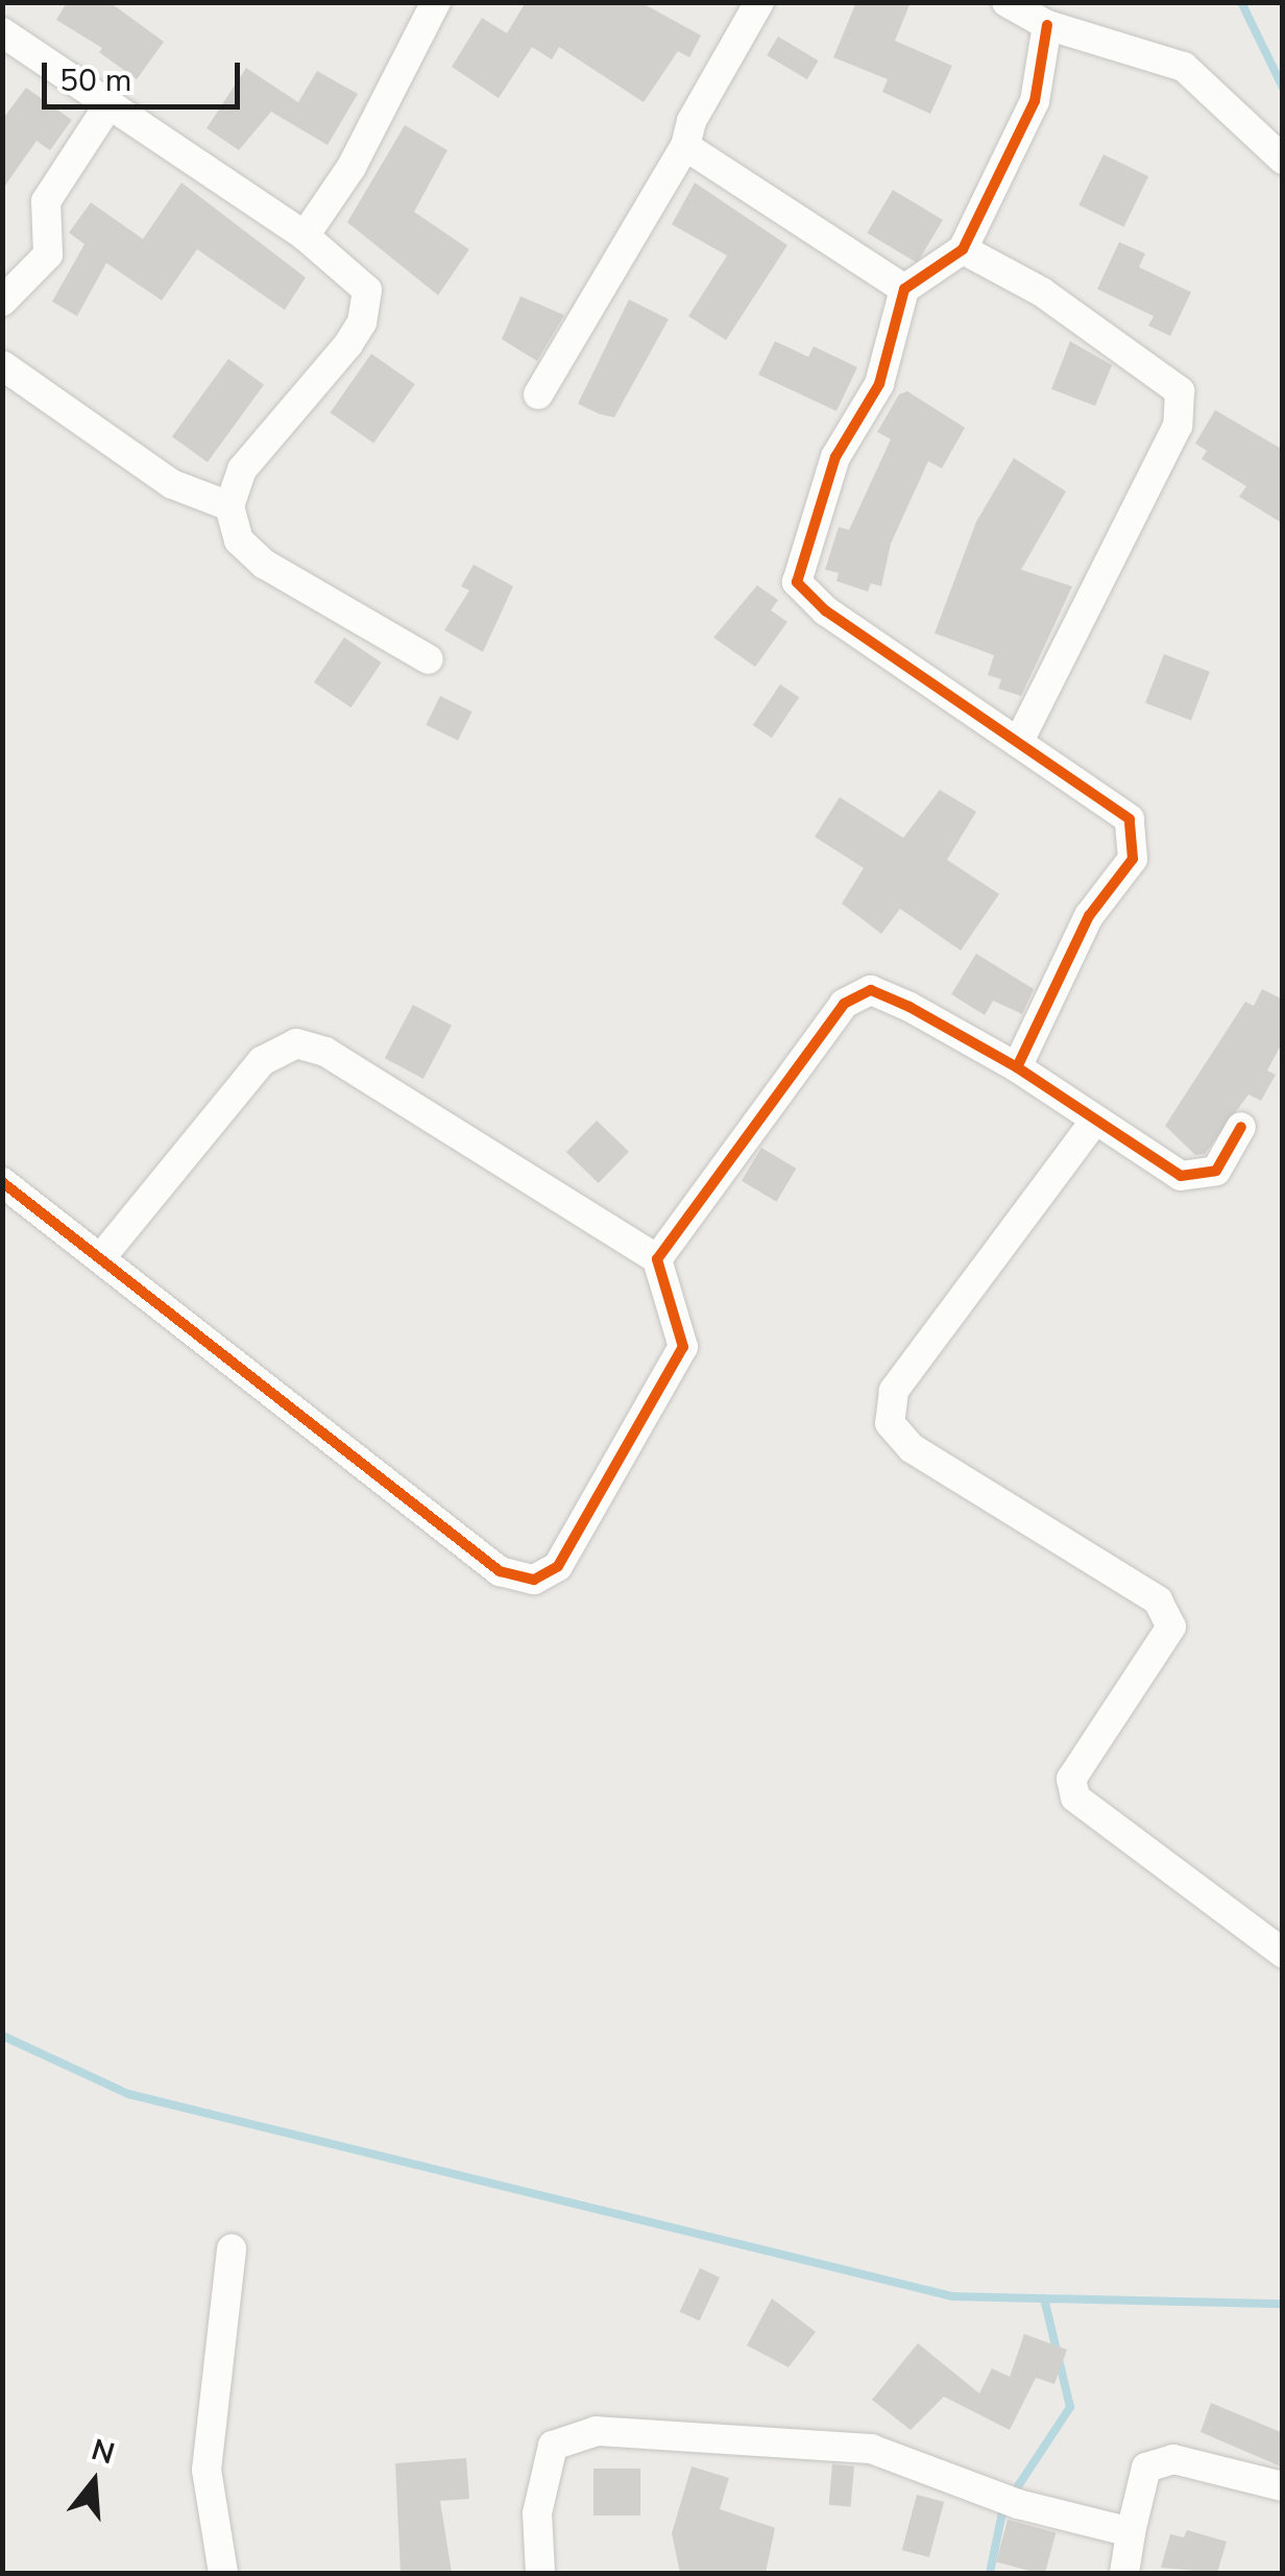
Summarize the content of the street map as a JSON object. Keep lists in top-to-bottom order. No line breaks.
{"scale_bar":"50 m","north":"top"}
